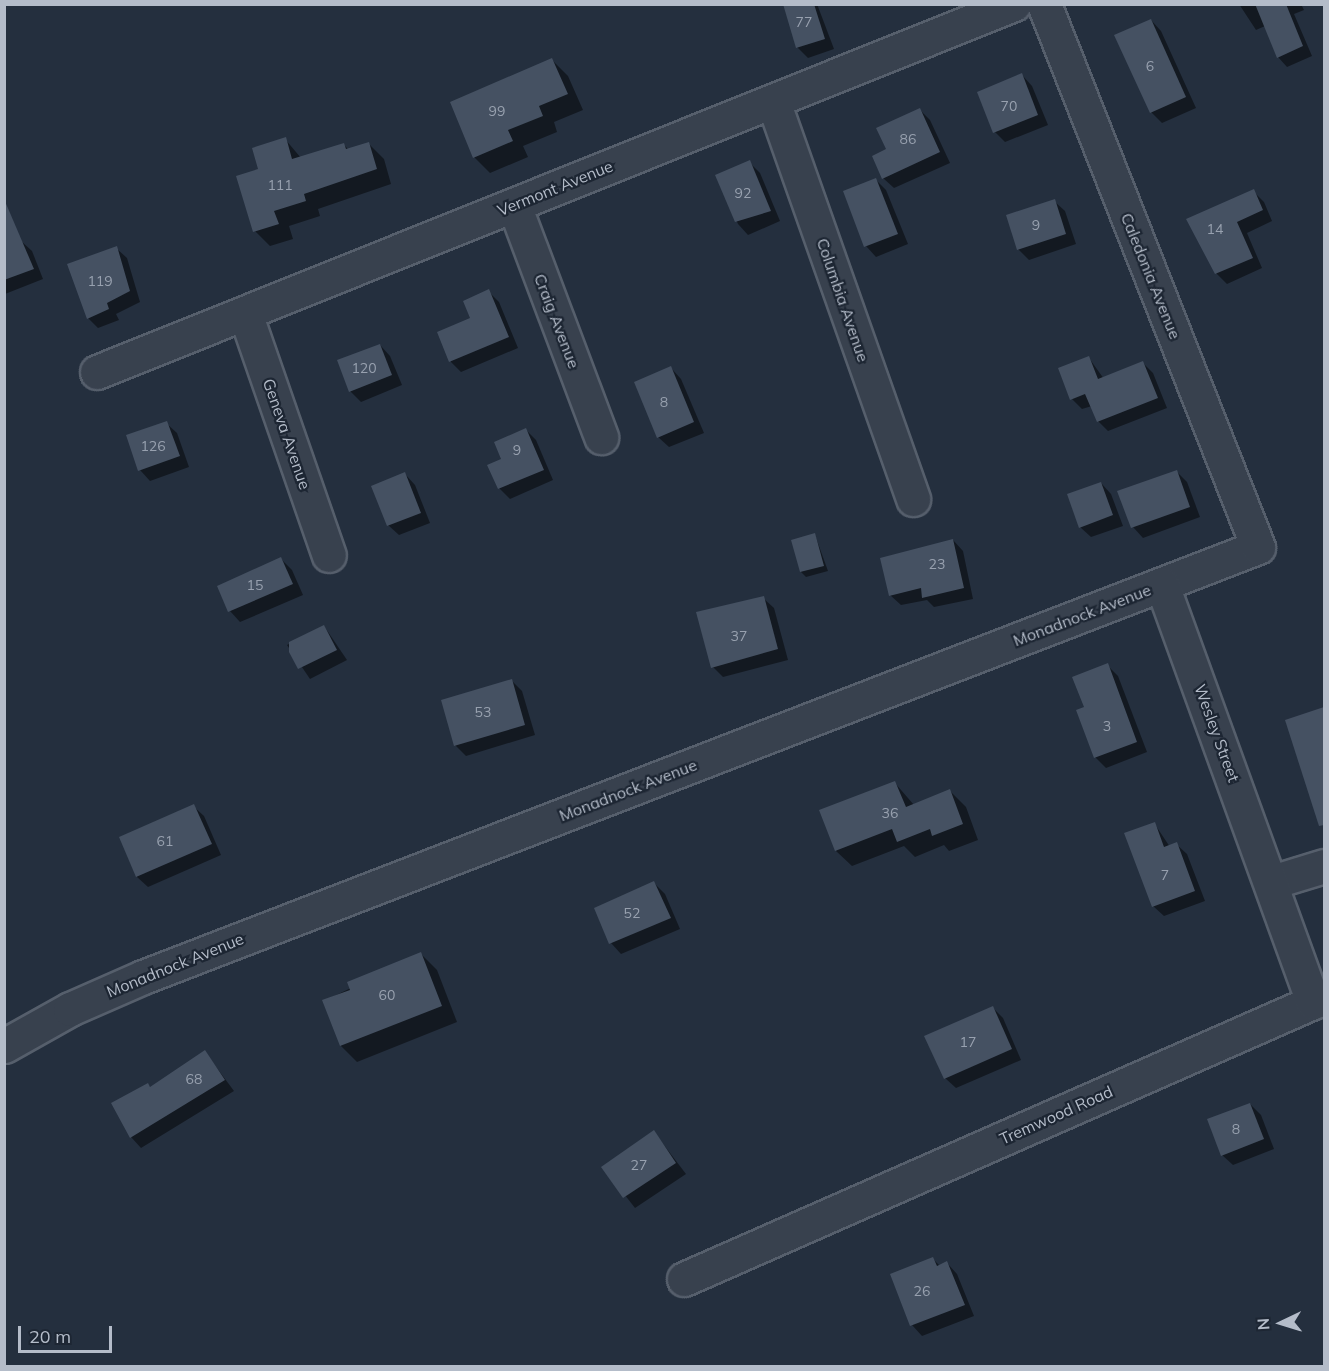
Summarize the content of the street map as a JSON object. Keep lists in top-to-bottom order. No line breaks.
{"streets":{"street":["Vermont Avenue","Caledonia Avenue","Columbia Avenue","Craig Avenue","Geneva Avenue","Monadnock Avenue","Wesley Street","Tremwood Road"]},"crossings":[["Vermont Avenue","Columbia Avenue"],["Vermont Avenue","Craig Avenue"],["Vermont Avenue","Geneva Avenue"],["Caledonia Avenue","Monadnock Avenue"],["Monadnock Avenue","Wesley Street"],["Wesley Street","Tremwood Road"]],"house_numbers":["77","6","70","99","86","111","92","9","14","119","120","8","126","9","23","15","37","53","3","36","61","7","52","60","17","68","8","27","26"],"scale_bar":"20 m","north":"left"}
